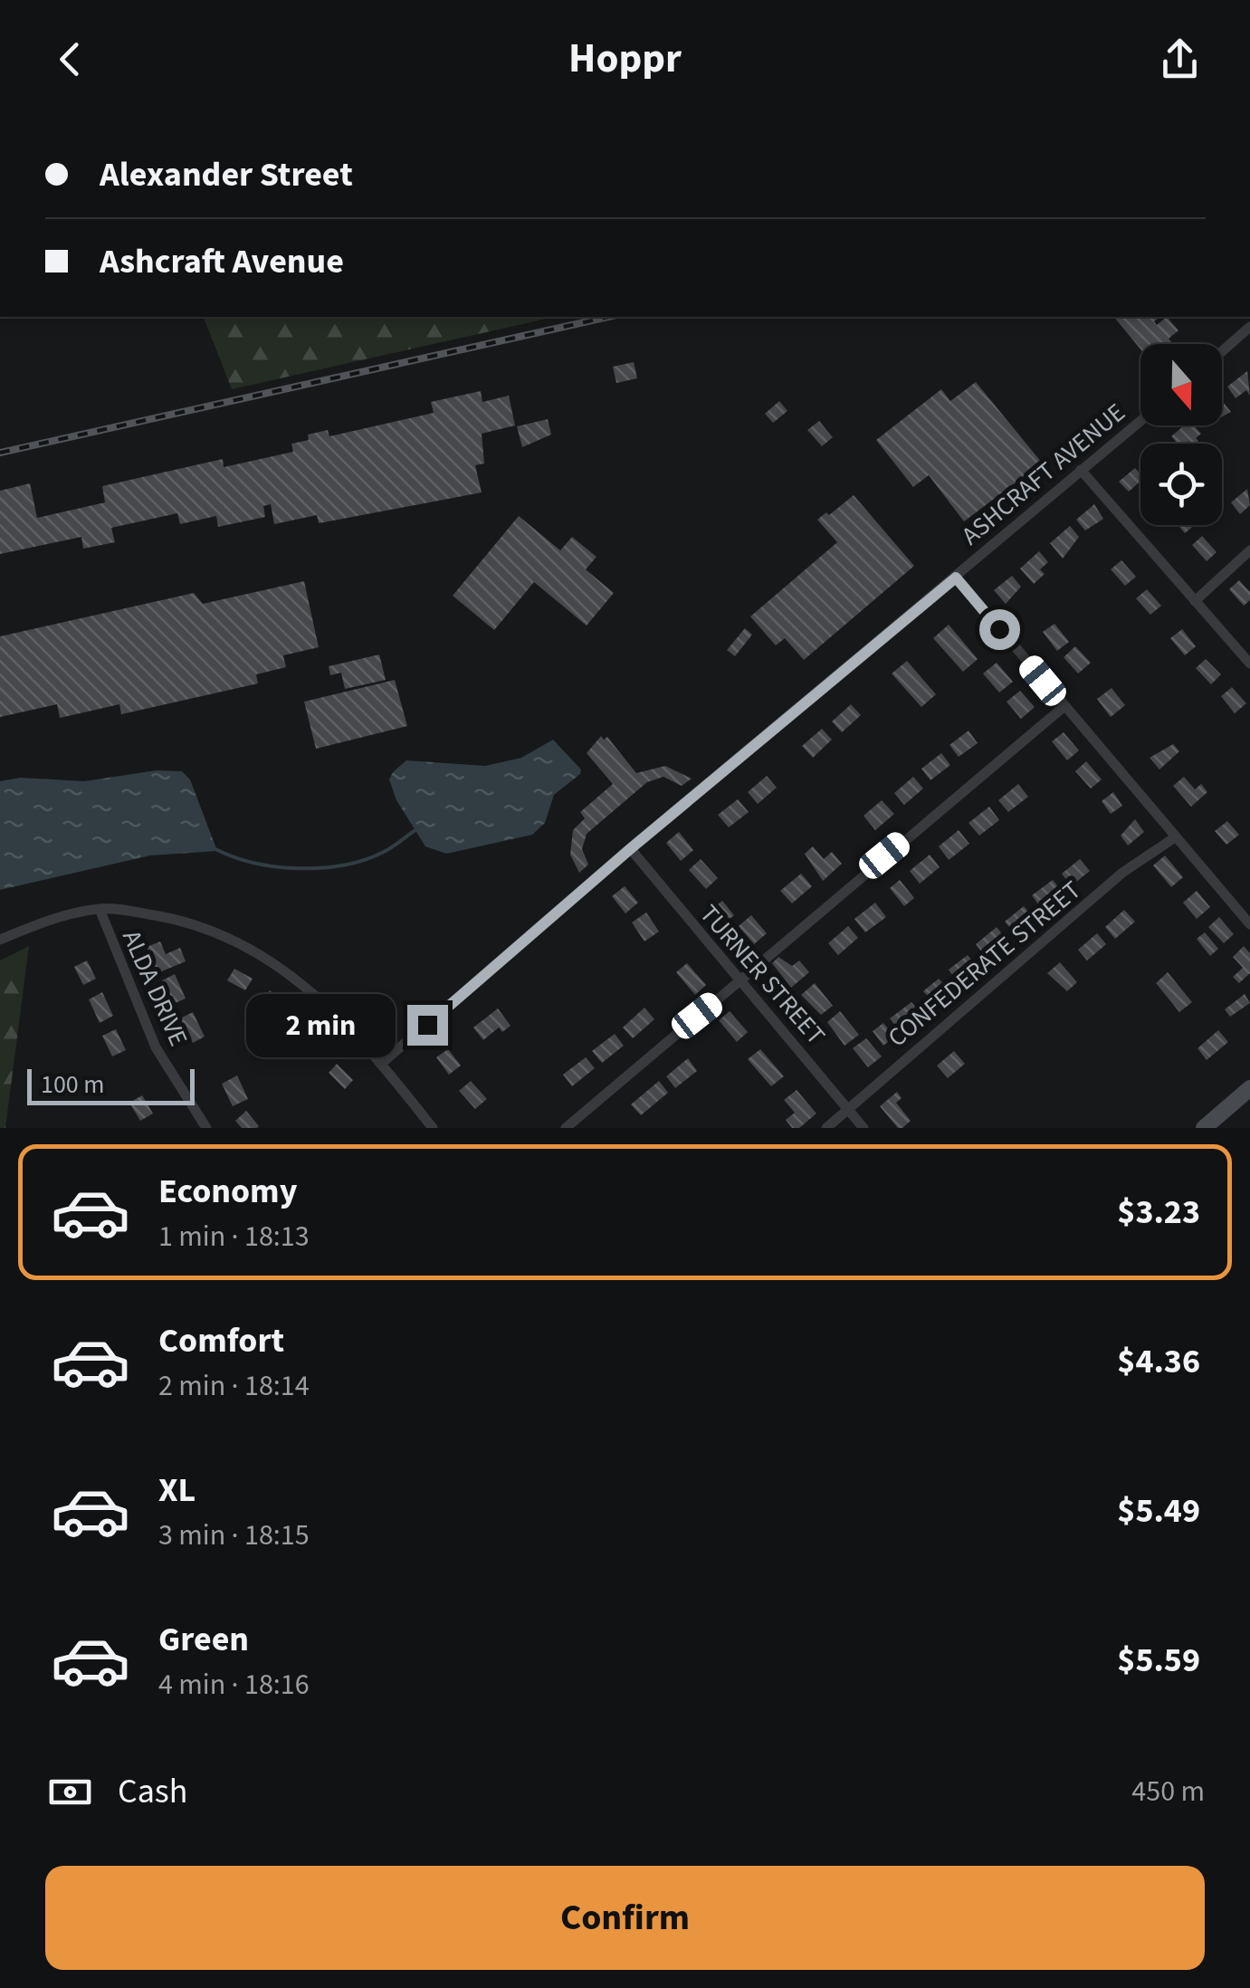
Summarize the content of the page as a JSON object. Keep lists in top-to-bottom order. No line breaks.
{"streets":{"street":["ASHCRAFT AVENUE","CONFEDERATE STREET","TURNER STREET","ALDA DRIVE"]},"crossings":[["ASHCRAFT AVENUE","TURNER STREET"],["CONFEDERATE STREET","TURNER STREET"]],"scale_bar":"100 m","north":"bottom","page":{"header":"Hoppr","banner":["Alexander Street","Ashcraft Avenue"],"bubble":"2 min","scale":"100 m","list":[{"name":"Economy","note":"1 min · 18:13","value":"$3.23"},{"name":"Comfort","note":"2 min · 18:14","value":"$4.36"},{"name":"XL","note":"3 min · 18:15","value":"$5.49"},{"name":"Green","note":"4 min · 18:16","value":"$5.59"}],"pay":["Cash","450 m"],"buttons":"Confirm"}}
